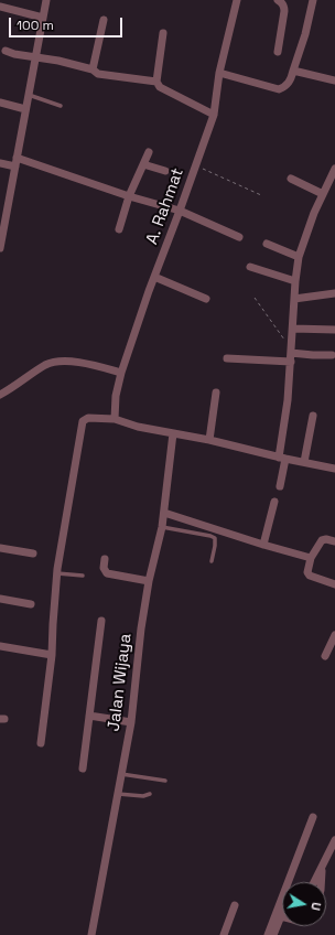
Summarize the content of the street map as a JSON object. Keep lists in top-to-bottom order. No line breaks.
{"streets":{"street":["A. Rahmat","Jalan Wijaya"]},"scale_bar":"100 m","north":"right"}
